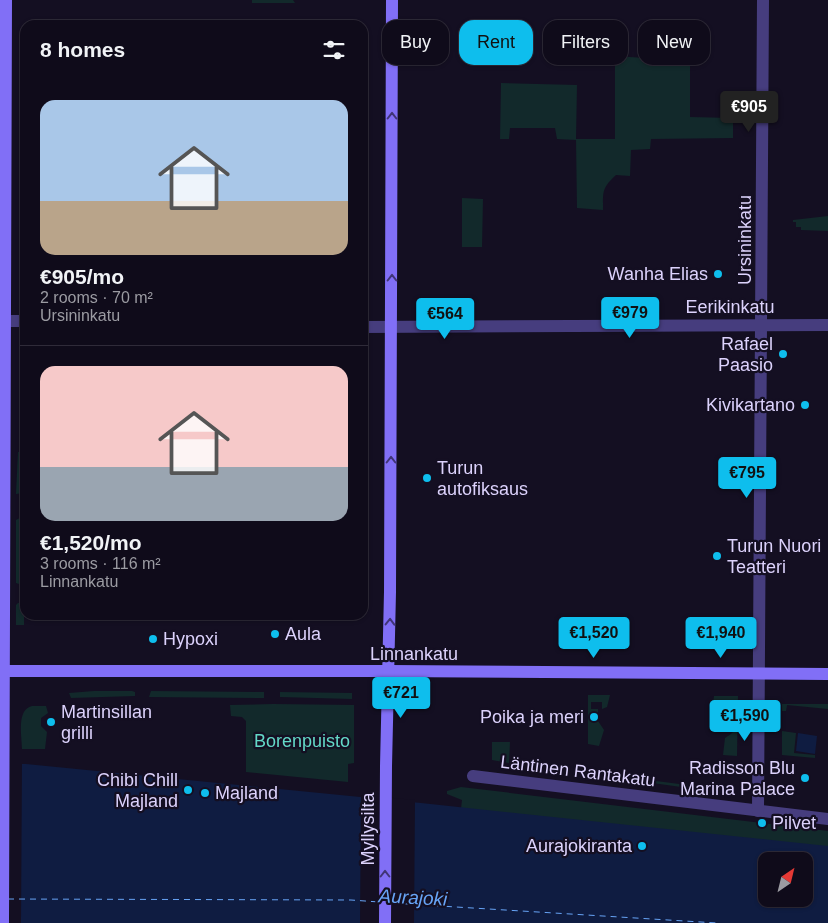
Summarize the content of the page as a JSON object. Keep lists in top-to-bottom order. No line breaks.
{"streets":{"main road":["Linnankatu","Myllysilta"],"street":["Ursininkatu","Eerikinkatu","Läntinen Rantakatu"]},"crossings":[["Ursininkatu","Eerikinkatu"],["Ursininkatu","Linnankatu"],["Ursininkatu","Läntinen Rantakatu"],["Eerikinkatu","Myllysilta"],["Linnankatu","Myllysilta"]],"one_way":["Myllysilta"],"water":["Aurajoki"],"parks":["Borenpuisto"],"places":["Wanha Elias","Rafael Paasio","Kivikartano","Turun autofiksaus","Turun Nuori Teatteri","Aula","Hypoxi","Poika ja meri","Martinsillan grilli","Radisson Blu Marina Palace","Chibi Chill Majland","Majland","Pilvet","Aurajokiranta"],"north":"top right","page":{"chip":["Buy","Rent","Filters","New"],"heading":"8 homes","list":[{"name":"€905/mo","note":"2 rooms · 70 m² · Ursininkatu"},{"name":"€1,520/mo","note":"3 rooms · 116 m² · Linnankatu"}],"price":["€905","€979","€564","€795","€1,520","€1,940","€721","€1,590"]}}
